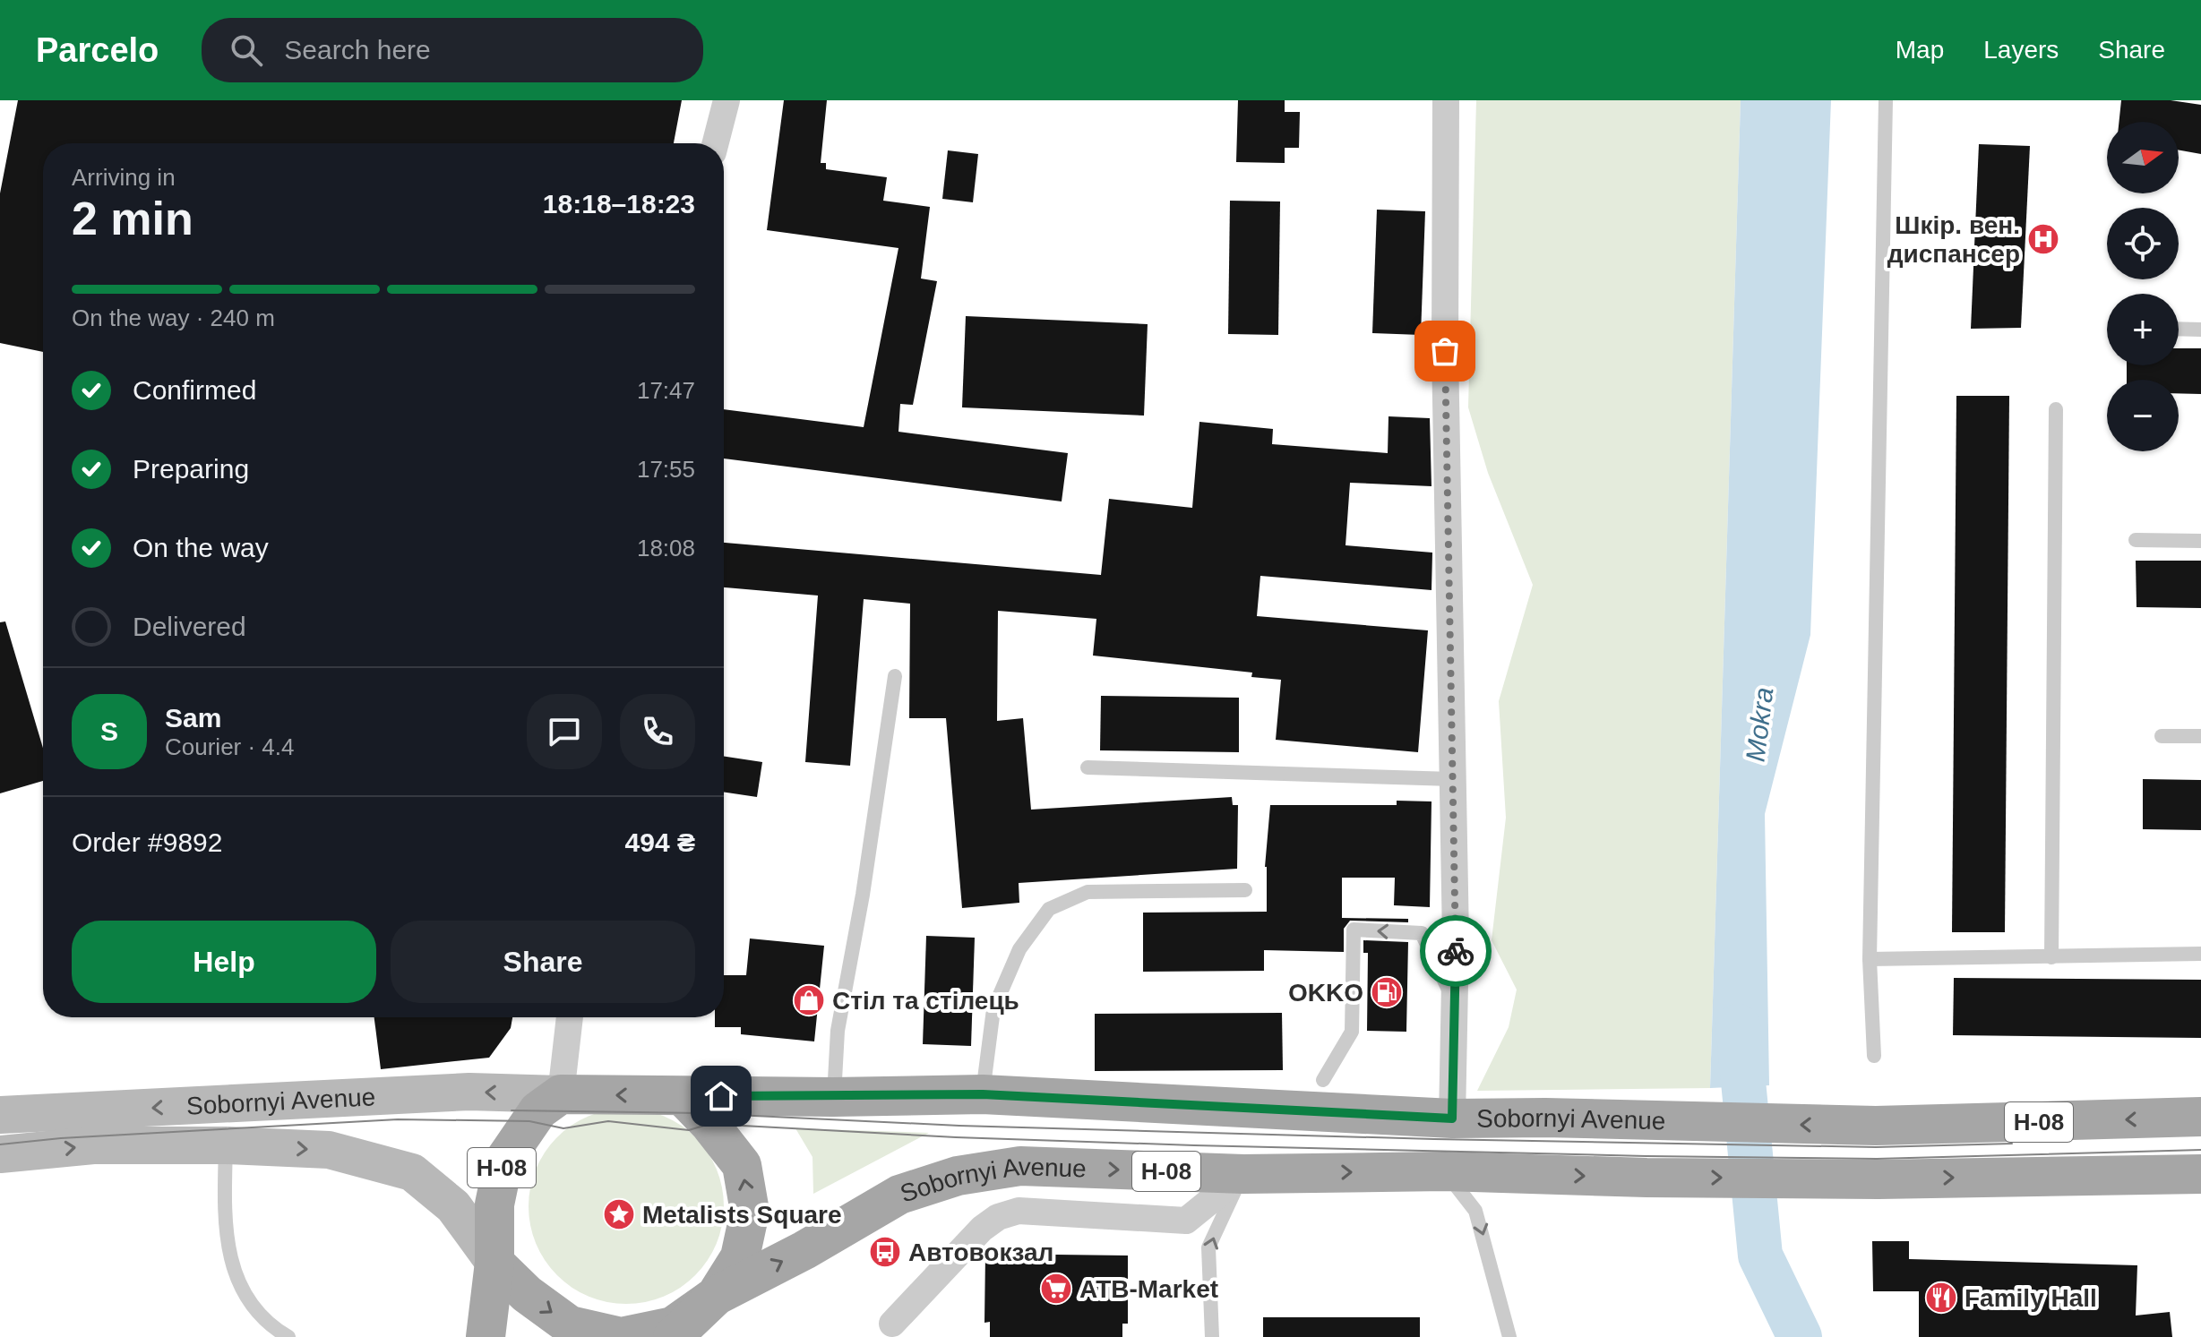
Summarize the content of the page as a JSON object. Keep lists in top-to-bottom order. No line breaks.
{"streets":{"main road":["Sobornyi Avenue","Н-08"]},"crossings":[["Sobornyi Avenue","Н-08"]],"water":["Mokra"],"places":{"hospital":["Шкір. вен. диспансер"],"fuel station":["OKKO"],"shop":["Стіл та стілець"],"place":["Metalists Square"],"bus stop":["Автовокзал"],"supermarket":["ATB-Market"],"restaurant":["Family Hall"]},"north":"right","page":{"header":"Parcelo","search":"Search here","nav":["Map","Layers","Share"],"map_buttons":["+","−"],"heading":["2 min","Arriving in","18:18–18:23"],"panel":["Sam","Courier · 4.4","Order #9892","494 ₴"],"bar":"On the way · 240 m","list":[["Confirmed","17:47"],["Preparing","17:55"],["On the way","18:08"],"Delivered"],"round":"S","buttons":["Help","Share"]}}
